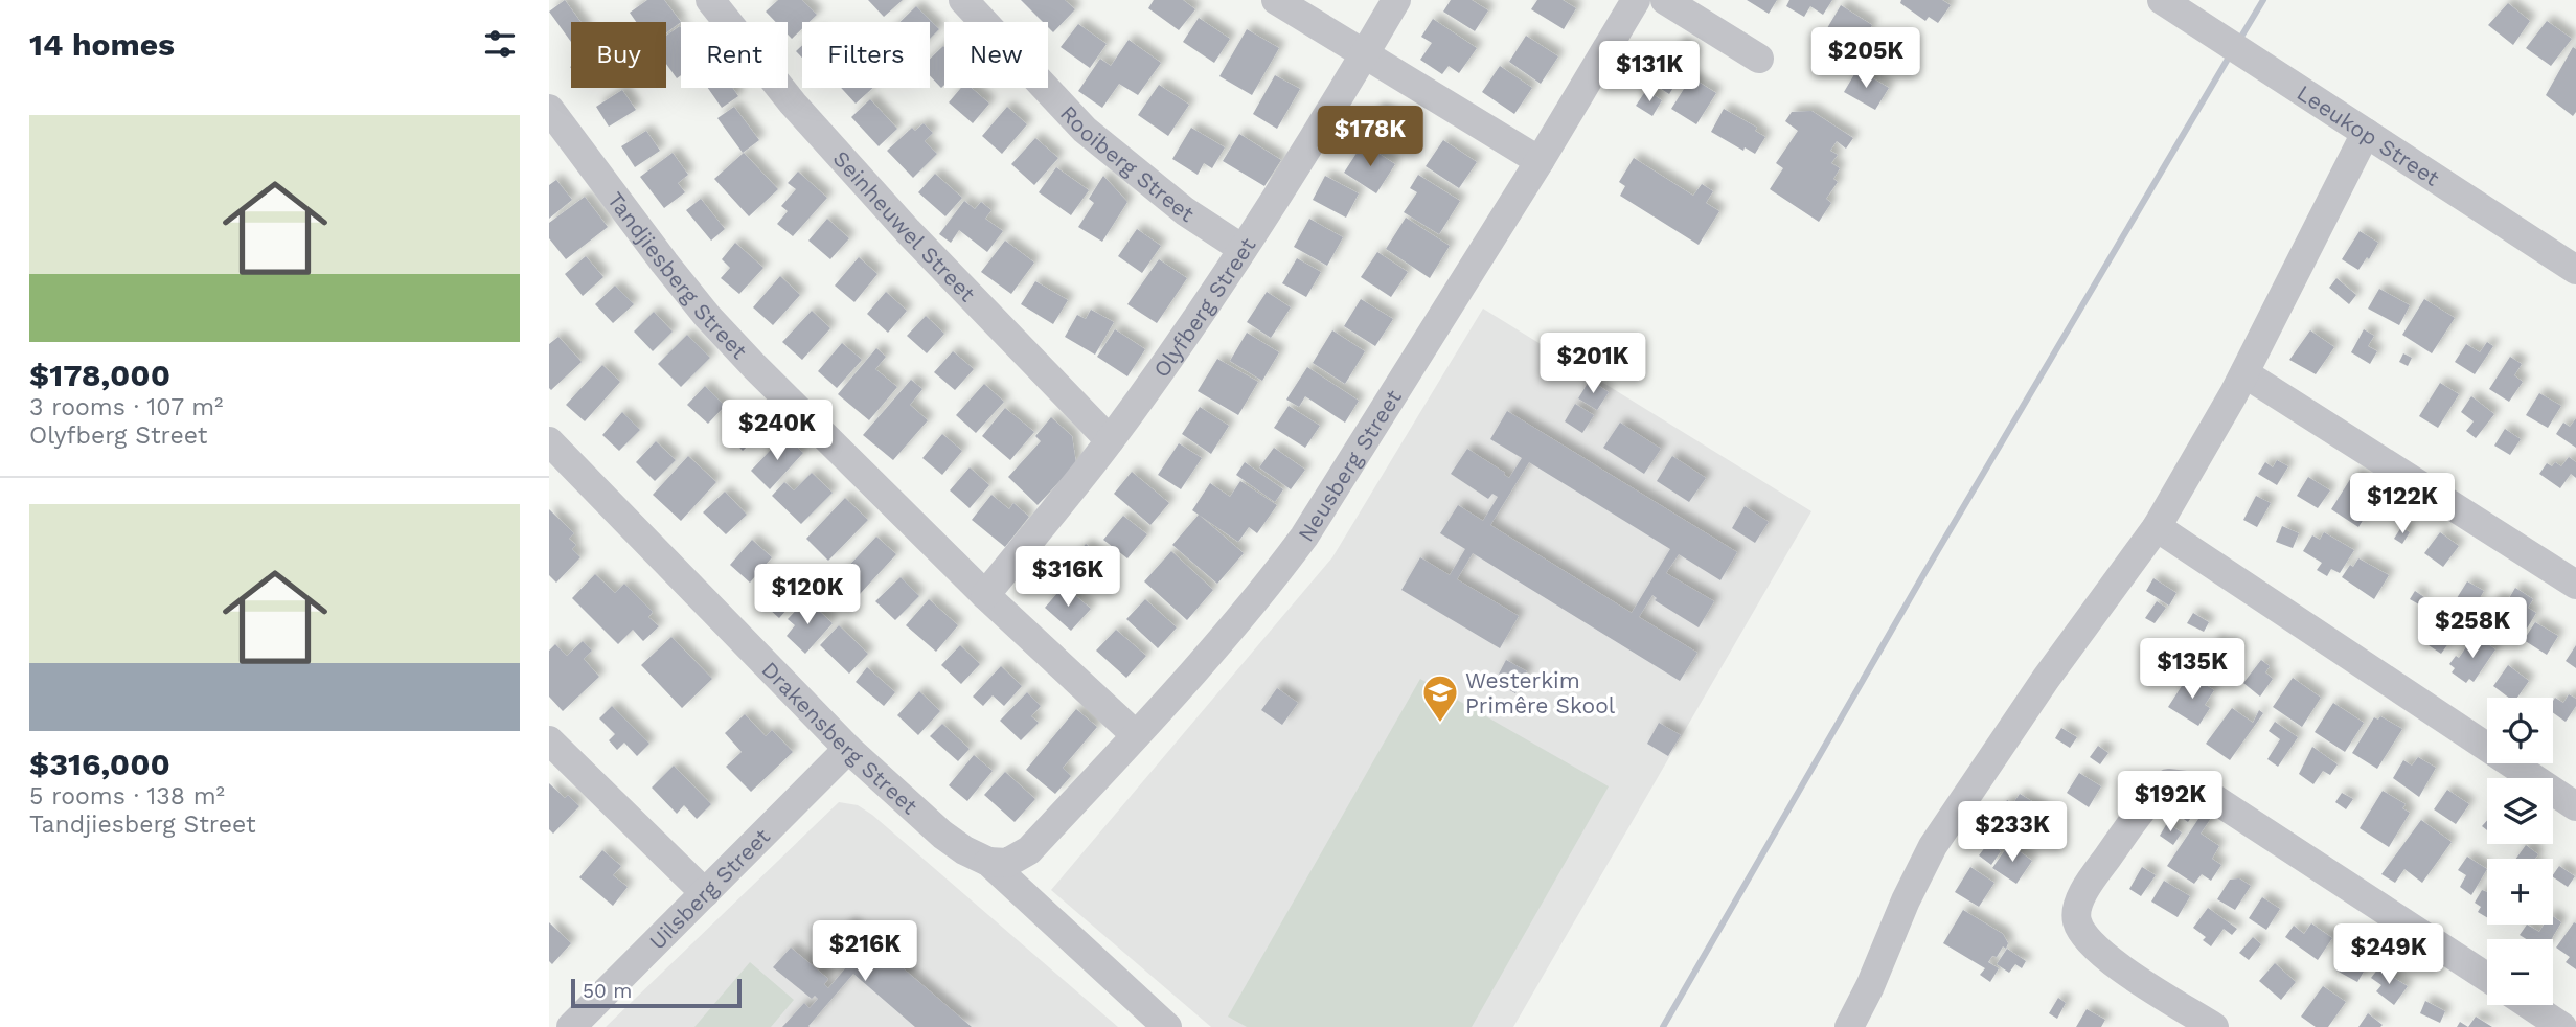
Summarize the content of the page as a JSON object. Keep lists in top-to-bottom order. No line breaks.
{"streets":{"street":["Leeukop Street","Rooiberg Street","Seinheuwel Street","Tandjiesberg Street","Olyfberg Street","Neusberg Street","Drakensberg Street","Uilsberg Street"]},"crossings":[["Rooiberg Street","Olyfberg Street"],["Seinheuwel Street","Olyfberg Street"],["Tandjiesberg Street","Olyfberg Street"],["Tandjiesberg Street","Neusberg Street"],["Neusberg Street","Drakensberg Street"],["Drakensberg Street","Uilsberg Street"]],"places":{"school or university":["Westerkim Primêre Skool"]},"scale_bar":"50 m","page":{"heading":"14 homes","chip":["Buy","Rent","Filters","New"],"price":["$205K","$131K","$178K","$201K","$240K","$122K","$316K","$120K","$258K","$135K","$192K","$233K","$216K","$249K"],"list":[{"name":"$178,000","note":"3 rooms · 107 m² · Olyfberg Street"},{"name":"$316,000","note":"5 rooms · 138 m² · Tandjiesberg Street"}],"map_buttons":["+","−"],"scale":"50 m"}}
